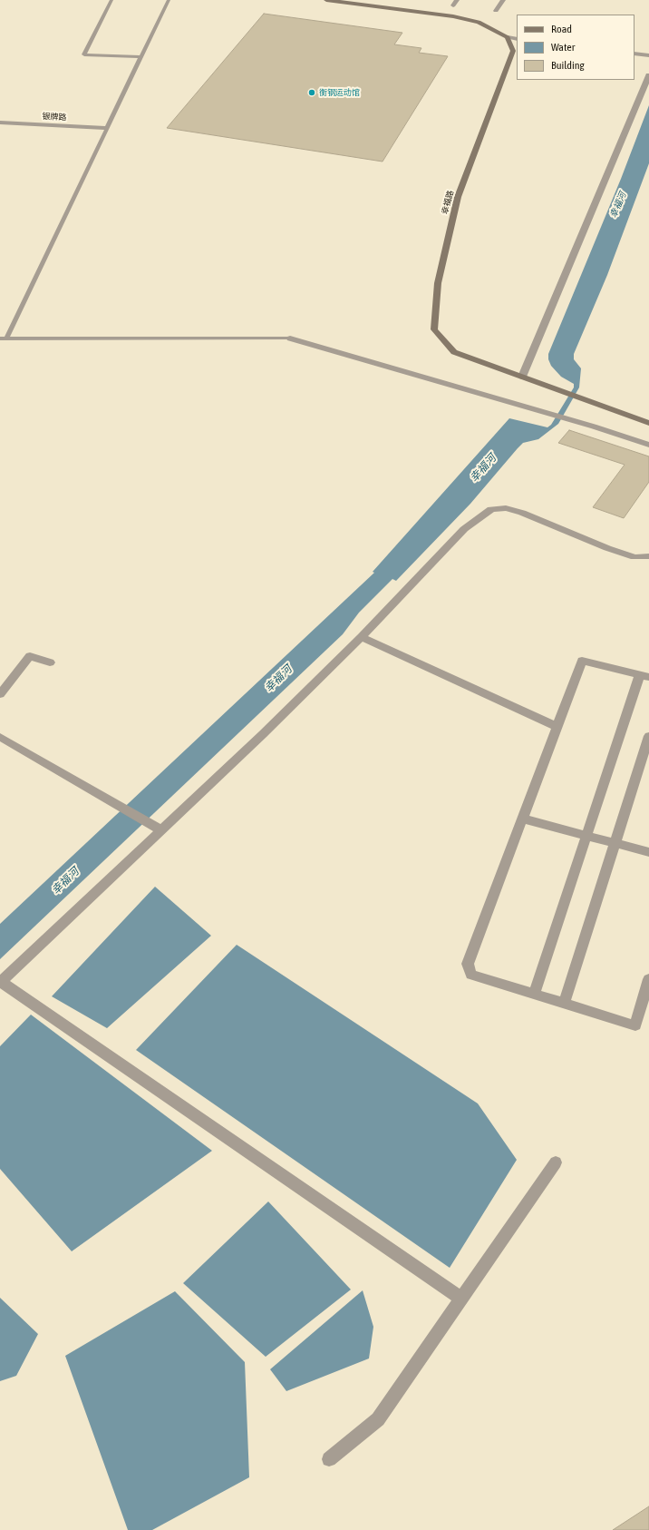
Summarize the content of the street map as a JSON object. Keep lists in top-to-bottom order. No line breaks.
{"streets":{"street":["幸福路"],"lane":["银牌路"]},"water":["幸福河"],"places":["衡钢运动馆"],"legend":["Road","Water","Building"]}
